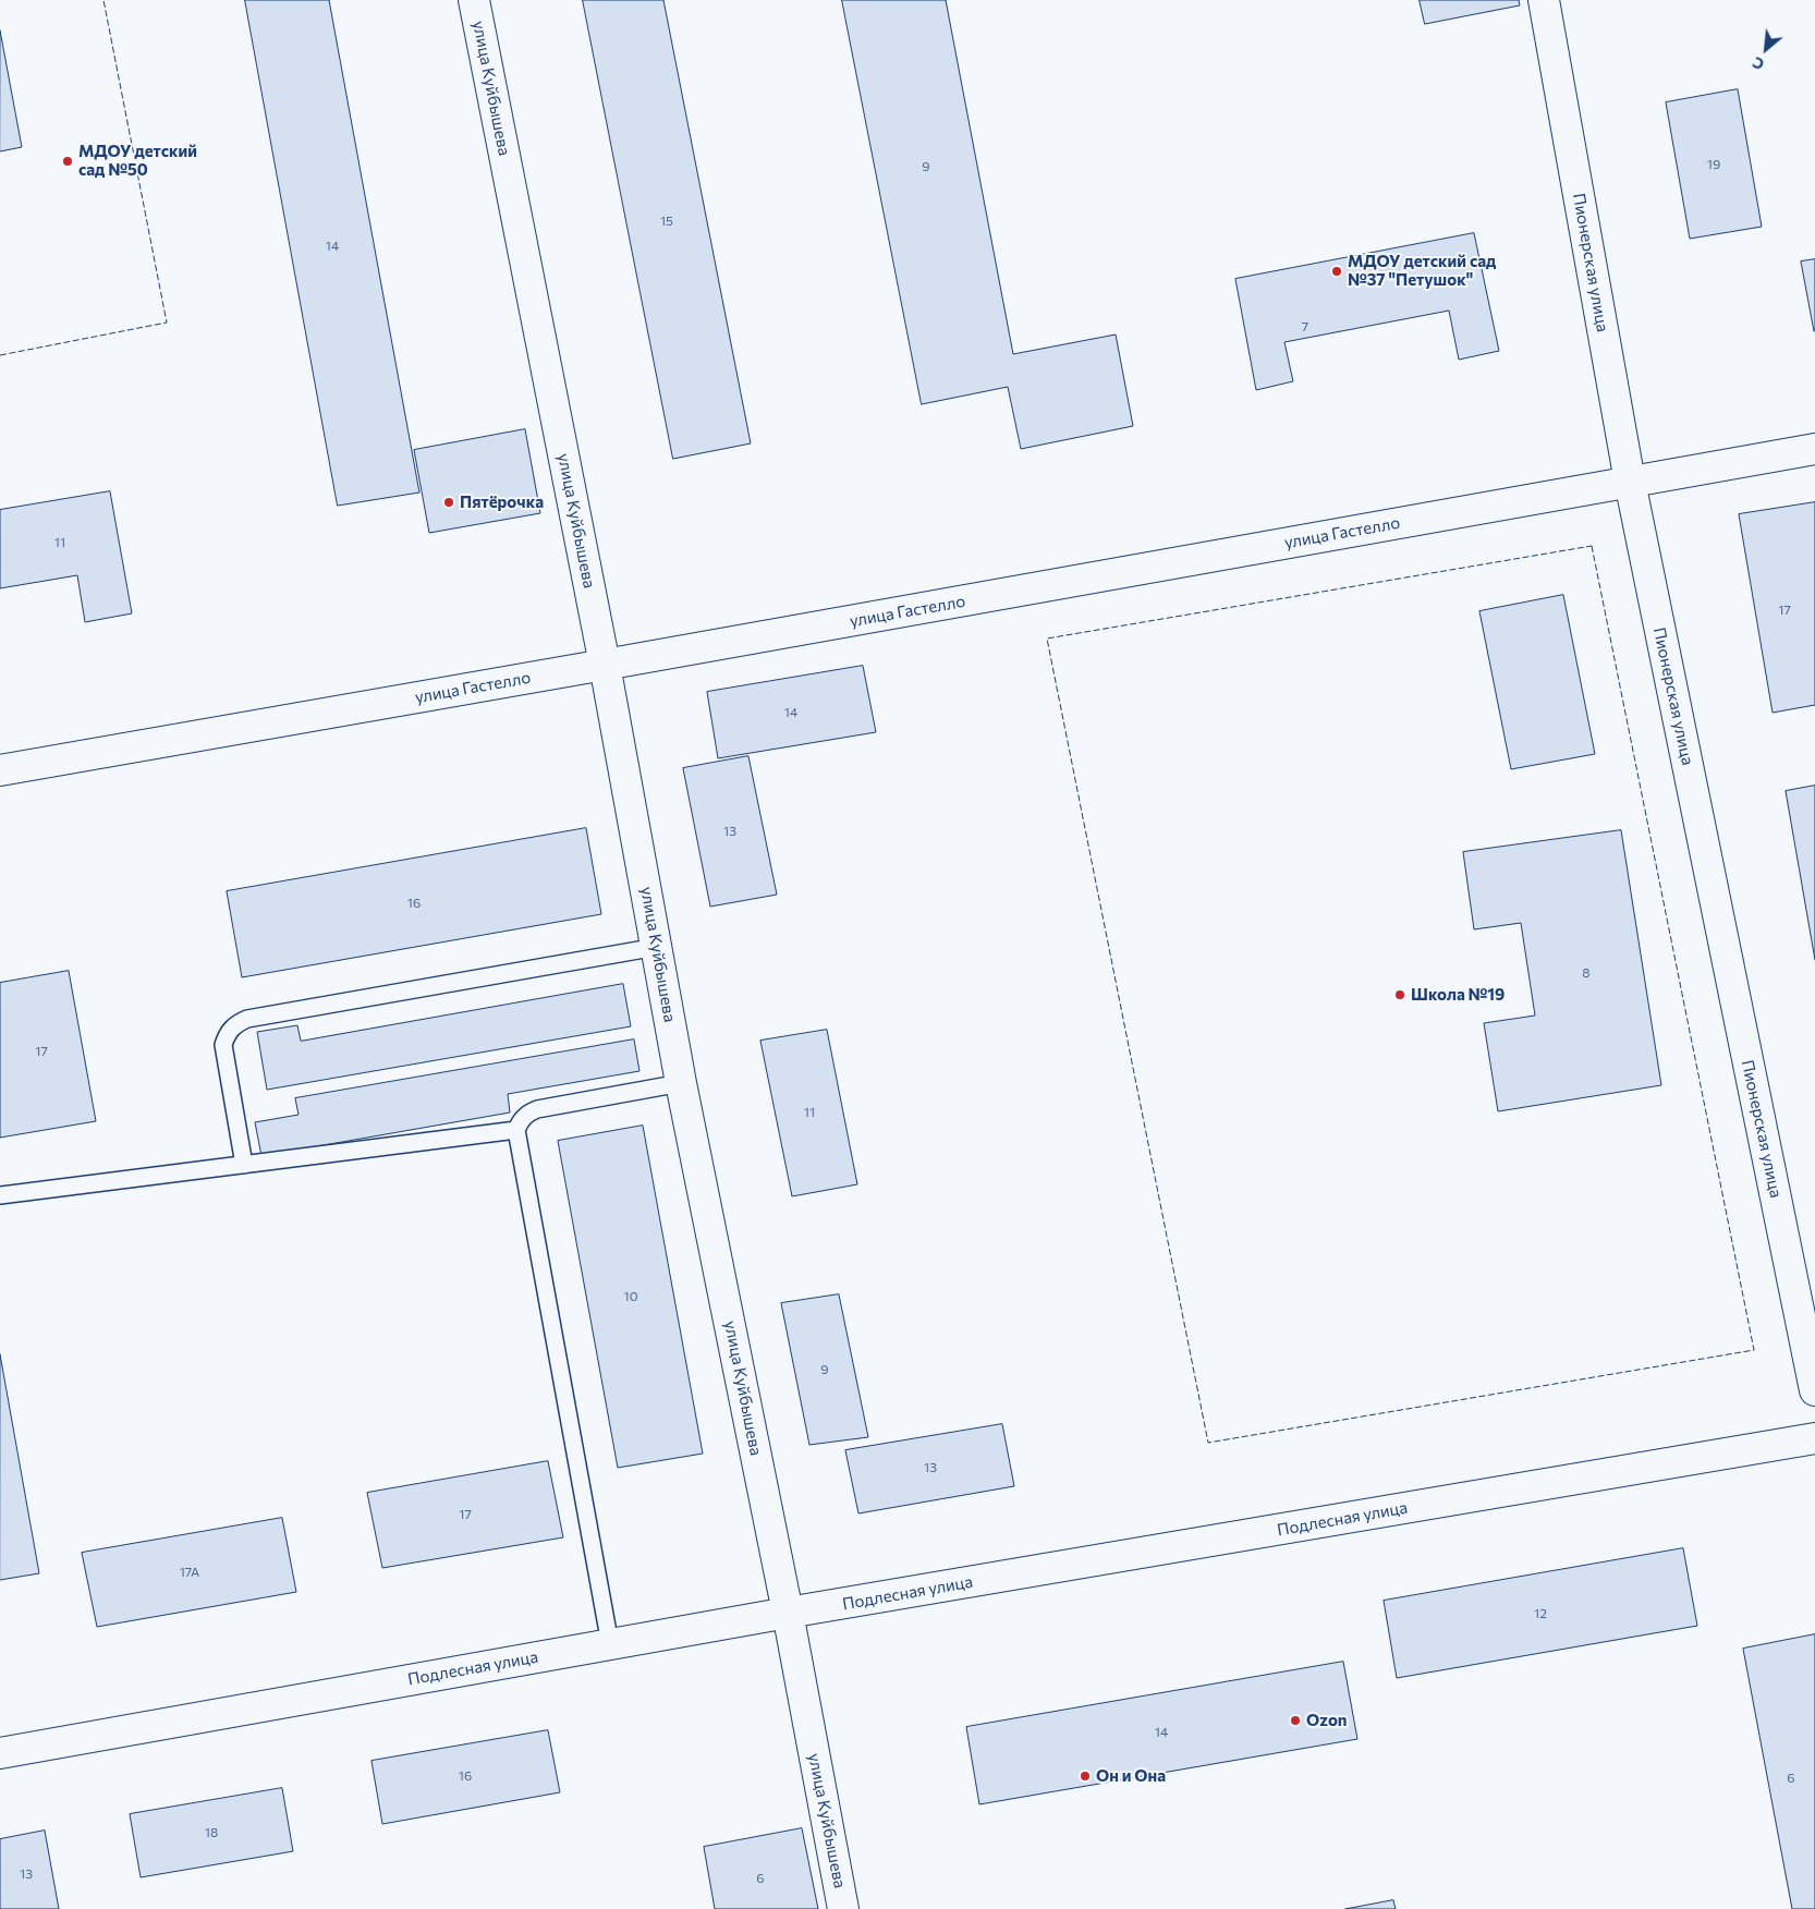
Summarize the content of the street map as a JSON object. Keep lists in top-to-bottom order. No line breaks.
{"streets":{"street":["улица Куйбышева","Пионерская улица","улица Гастелло","Подлесная улица"]},"crossings":[["улица Куйбышева","улица Гастелло"],["улица Куйбышева","Подлесная улица"],["Пионерская улица","улица Гастелло"]],"places":["МДОУ детский сад №50","МДОУ детский сад №37 \"Петушок\"","Пятёрочка","Школа №19","Ozon","Он и Она"],"house_numbers":["19","9","15","14","7","11","17","14","13","16","8","17","11","10","9","13","17","17А","12","14","16","6","18","13","6"],"north":"bottom left"}
